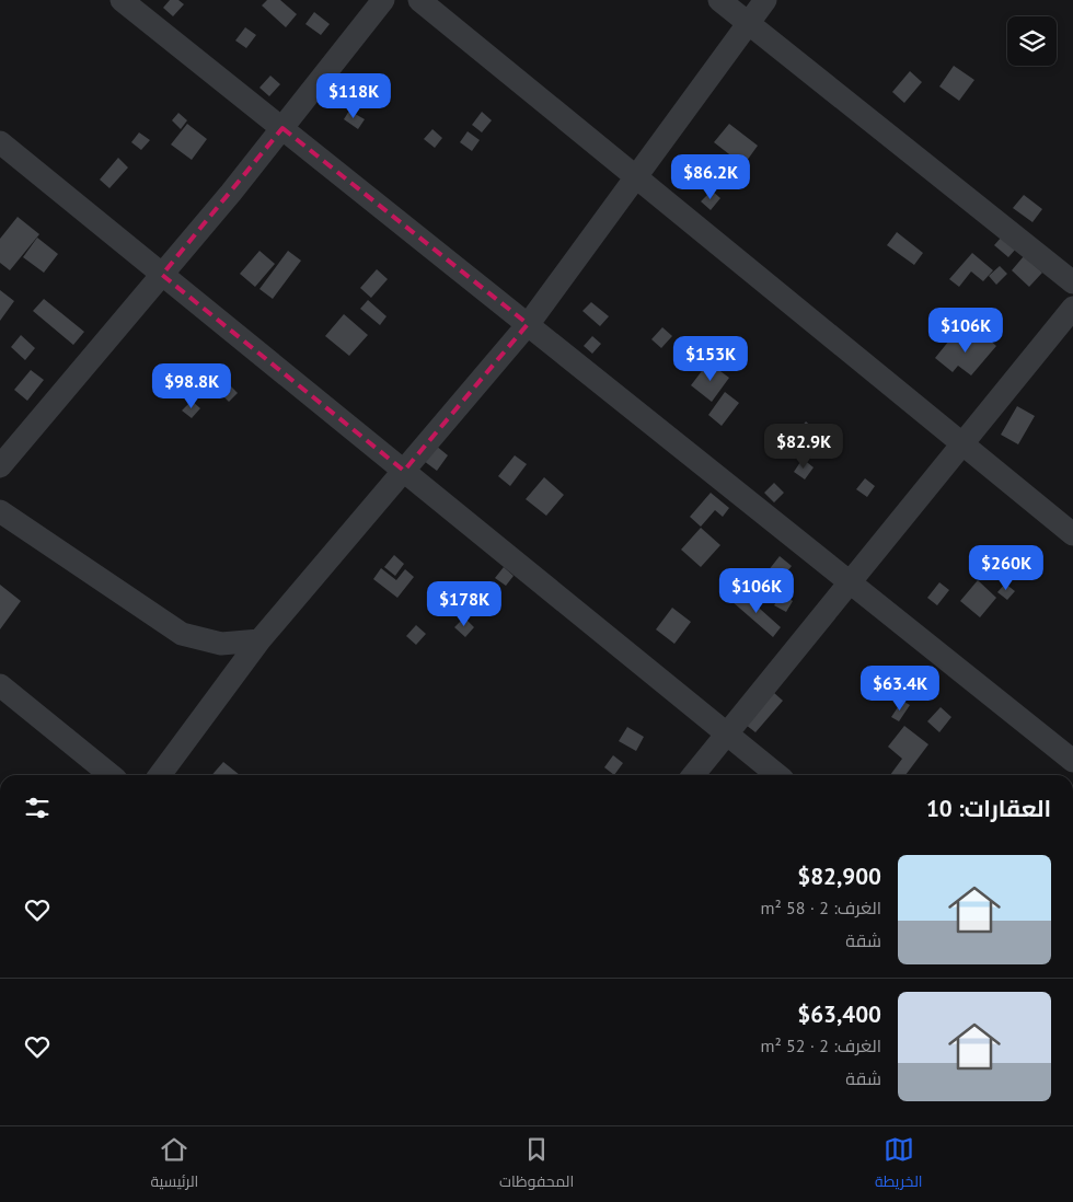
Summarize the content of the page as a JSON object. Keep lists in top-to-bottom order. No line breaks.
{"page":{"price":["$118K","$86.2K","$106K","$153K","$98.8K","$82.9K","$260K","$106K","$178K","$63.4K"],"heading":"العقارات: 10","list":[{"name":"$82,900","note":"الغرف: 2 · 58 m² · شقة"},{"name":"$63,400","note":"الغرف: 2 · 52 m² · شقة"}],"tabs":["الخريطة","المحفوظات","الرئيسية"]}}
